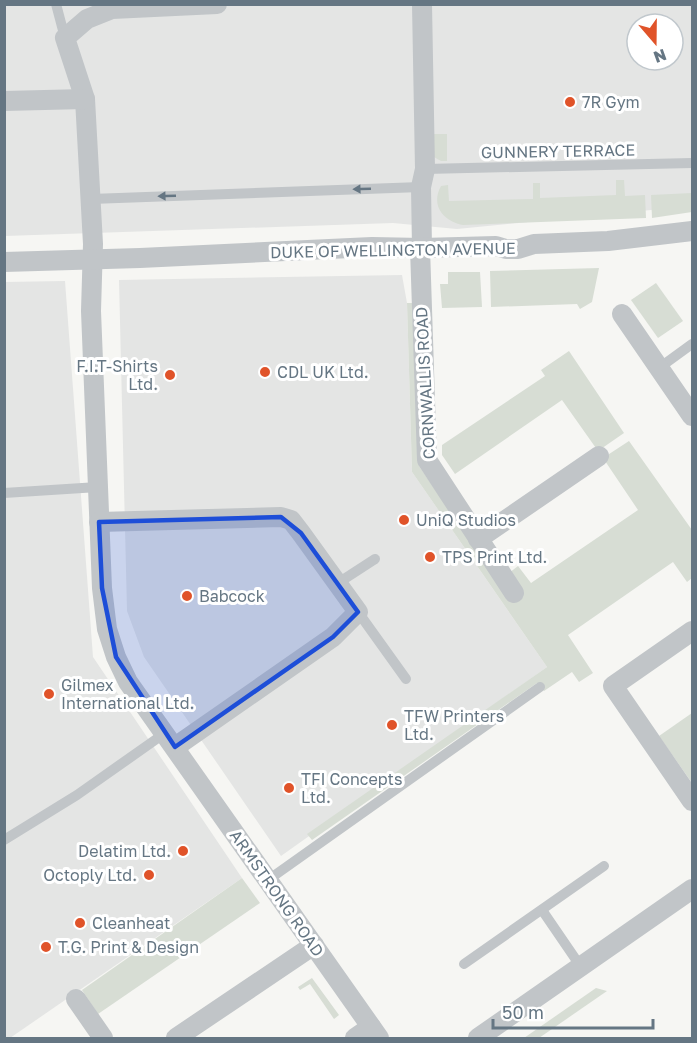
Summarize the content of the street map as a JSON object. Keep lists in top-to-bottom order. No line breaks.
{"streets":{"street":["DUKE OF WELLINGTON AVENUE","CORNWALLIS ROAD","ARMSTRONG ROAD"],"lane":["GUNNERY TERRACE"]},"crossings":[["GUNNERY TERRACE","CORNWALLIS ROAD"],["GUNNERY TERRACE","ARMSTRONG ROAD"],["DUKE OF WELLINGTON AVENUE","CORNWALLIS ROAD"],["DUKE OF WELLINGTON AVENUE","ARMSTRONG ROAD"]],"one_way":["GUNNERY TERRACE"],"places":["7R Gym","CDL UK Ltd.","F.I.T-Shirts Ltd.","UniQ Studios","TPS Print Ltd.","Babcock","Gilmex International Ltd.","TFW Printers Ltd.","TFI Concepts Ltd.","Delatim Ltd.","Octoply Ltd.","Cleanheat","T.G. Print & Design"],"scale_bar":"50 m","north":"bottom"}
